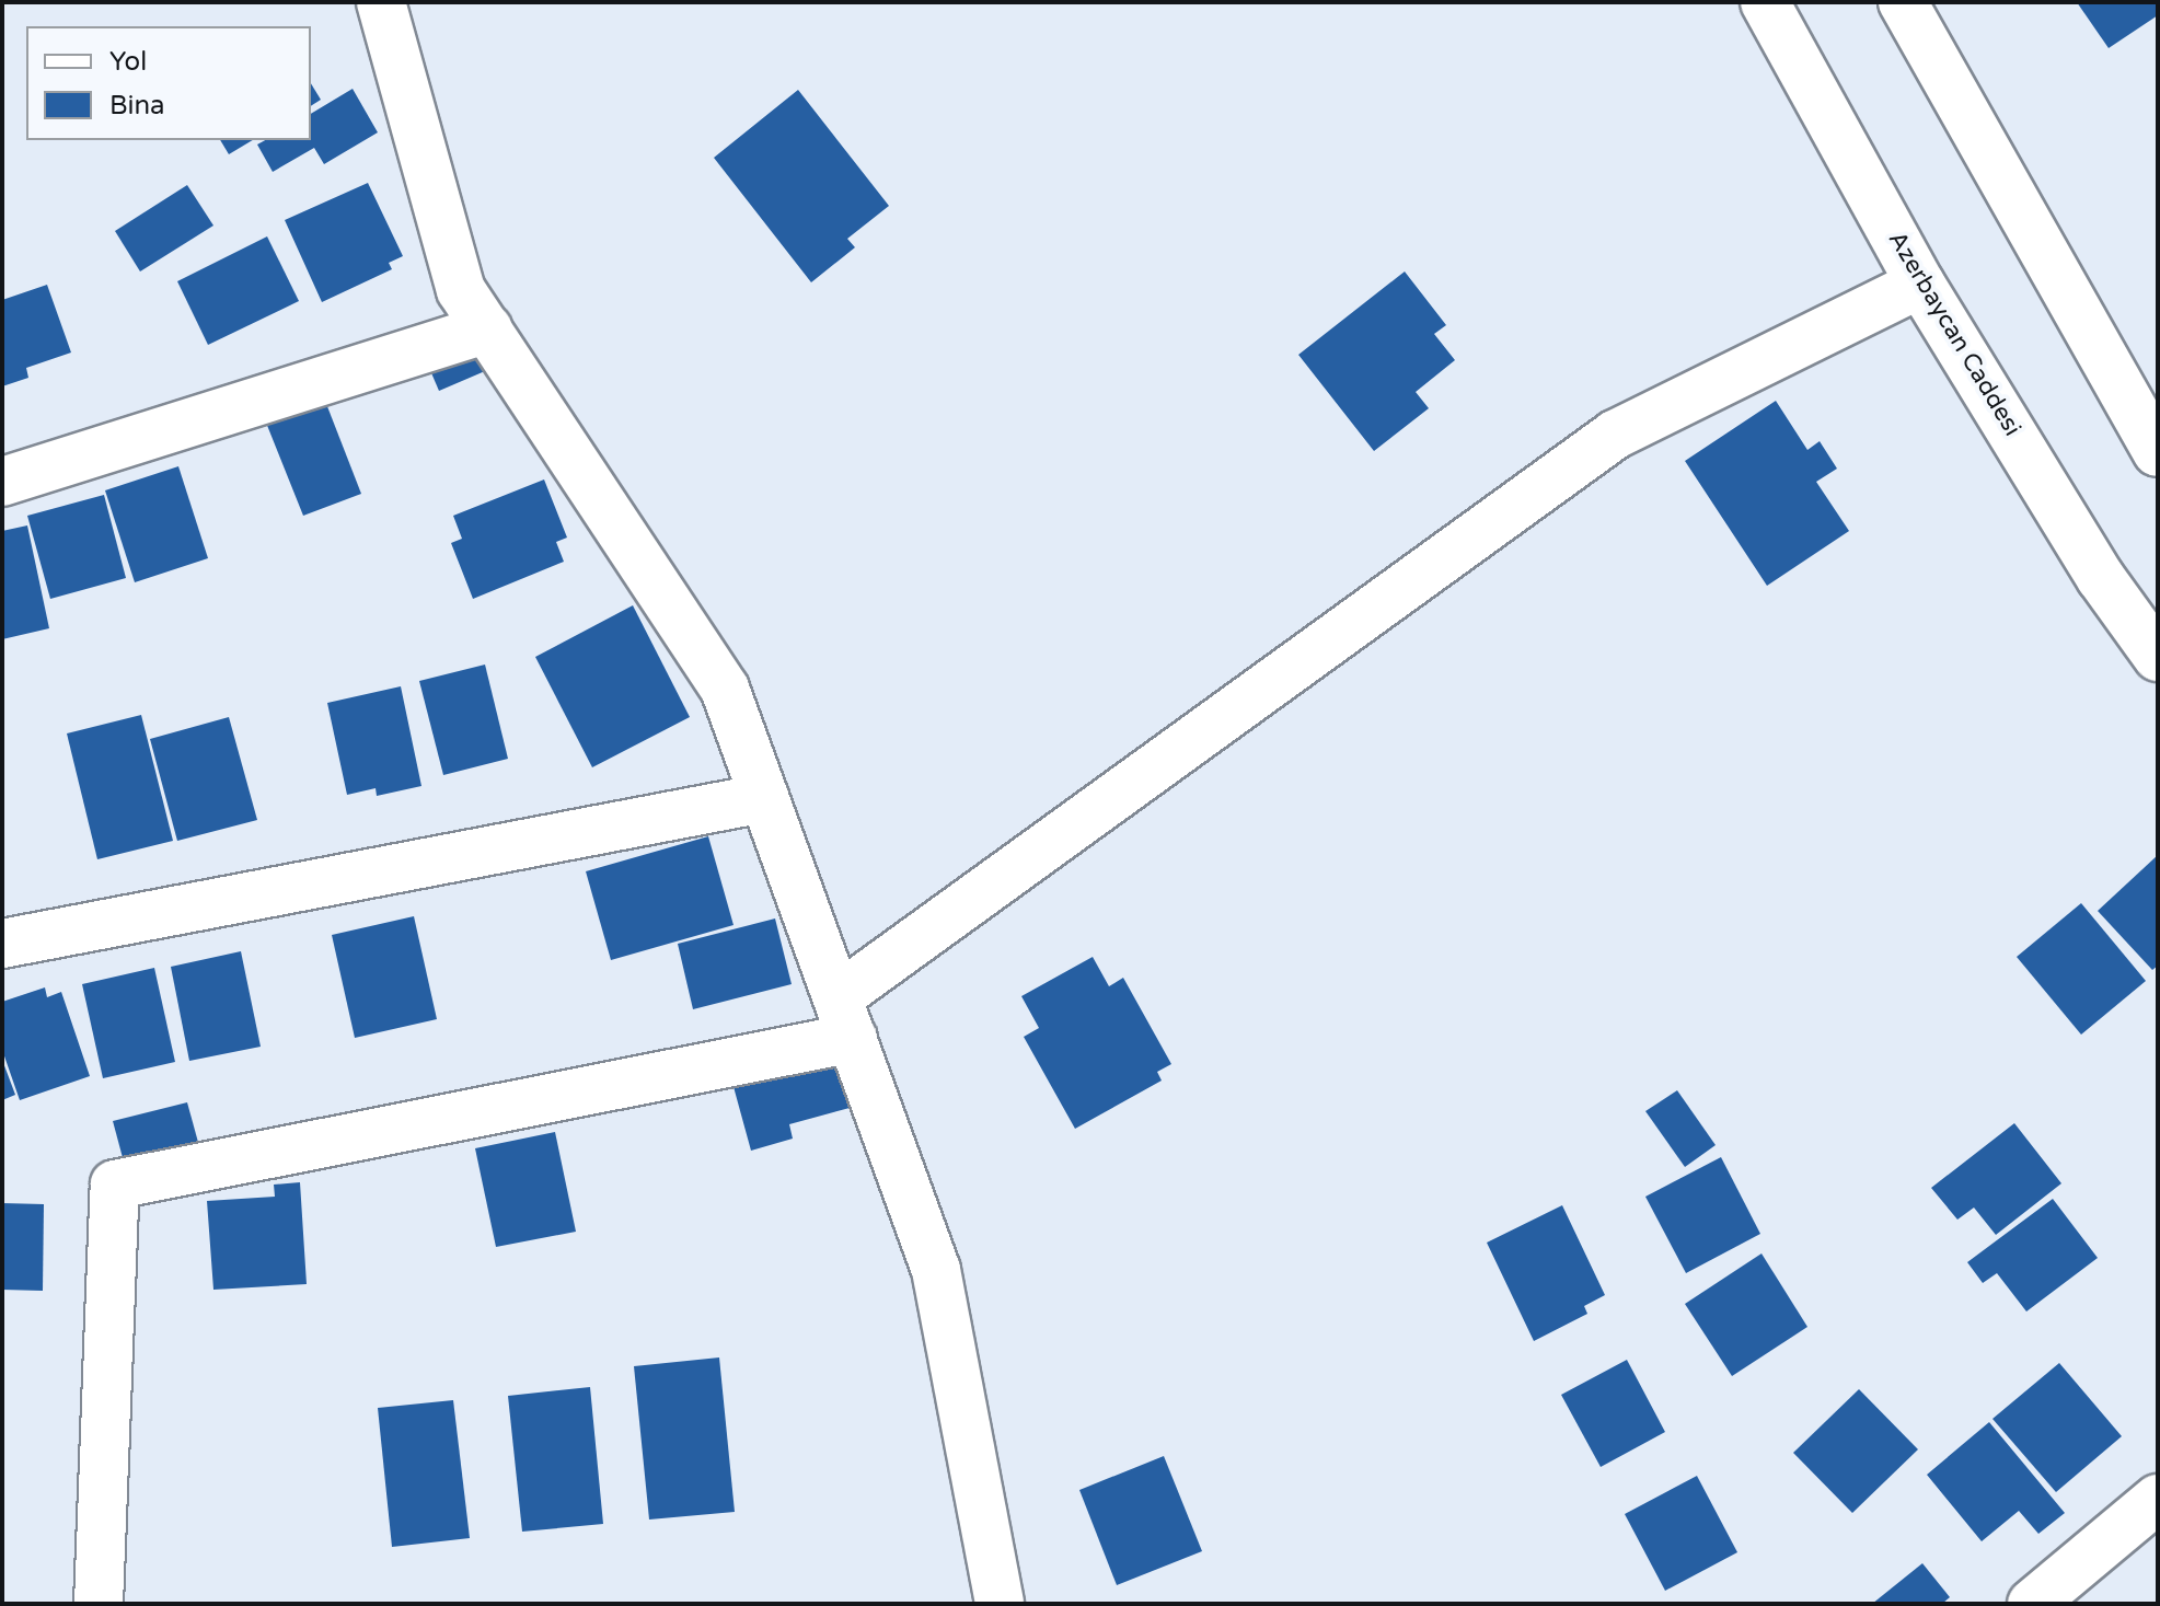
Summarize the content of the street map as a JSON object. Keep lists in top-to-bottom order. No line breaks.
{"streets":{"street":["Azerbaycan Caddesi"]},"legend":["Yol","Bina"]}
